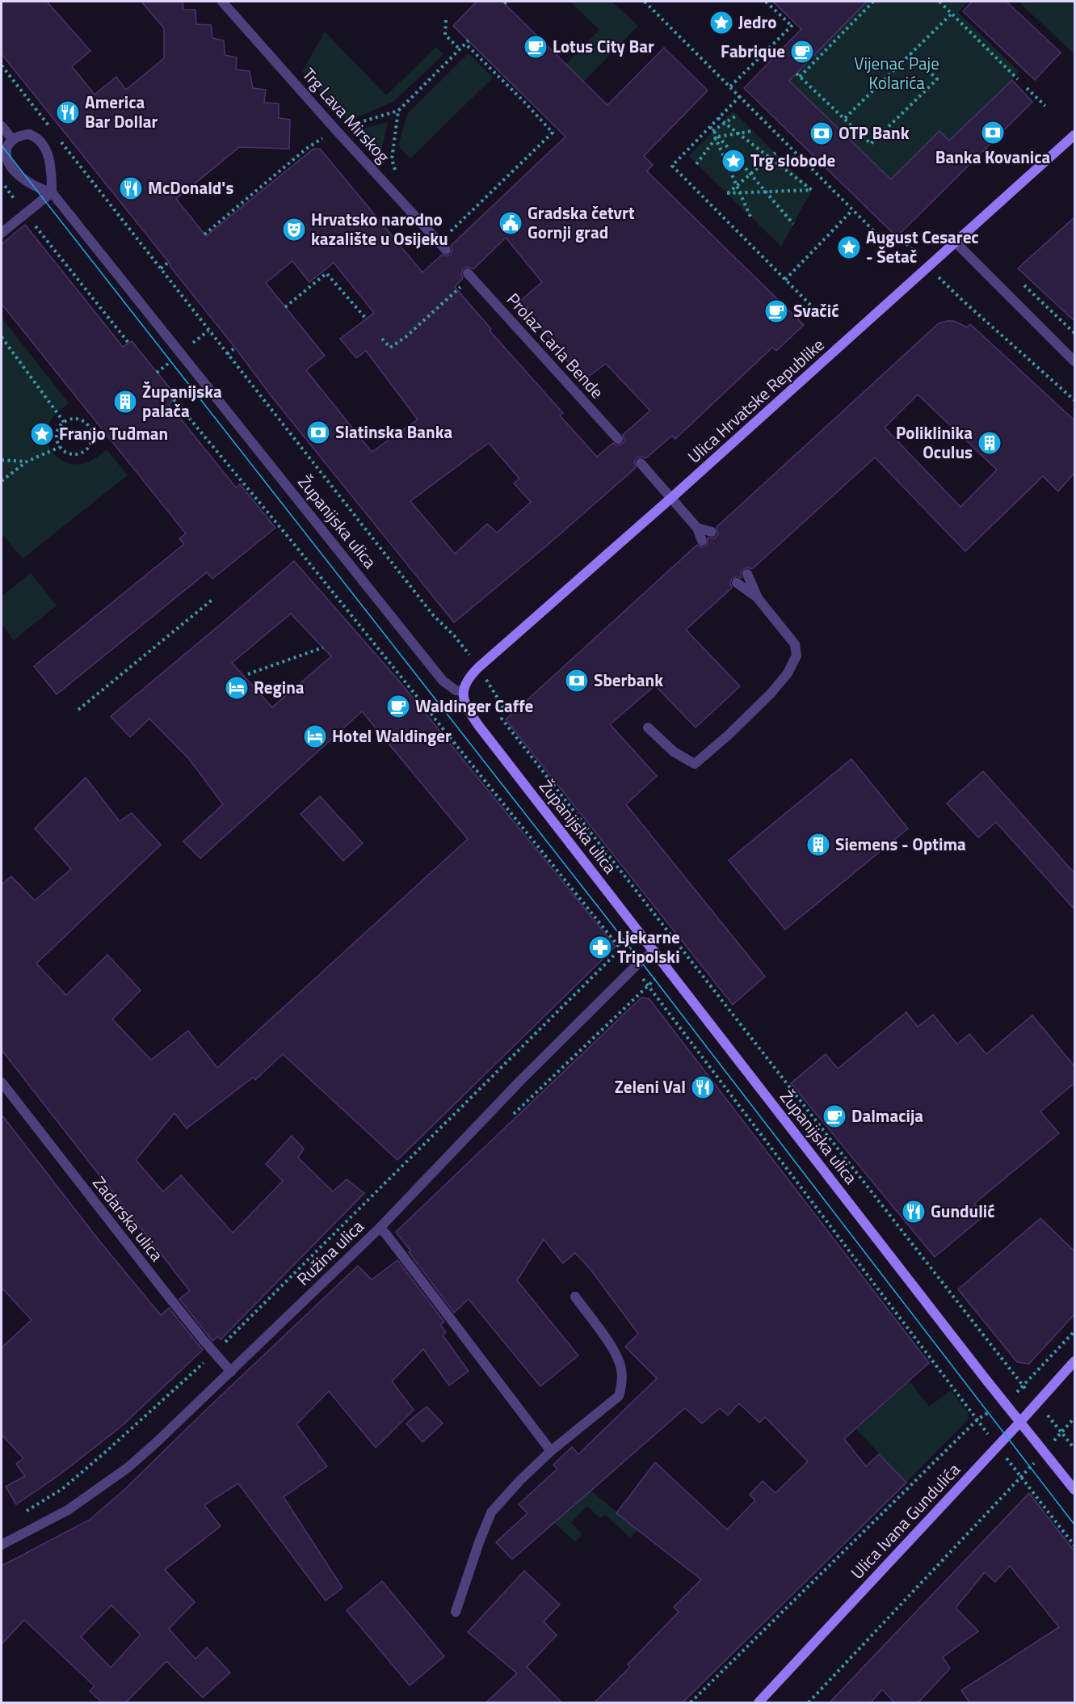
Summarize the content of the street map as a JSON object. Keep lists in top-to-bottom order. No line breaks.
{"streets":{"street":["Trg Lava Mirskog","Prolaz Carla Bende","Ulica Hrvatske Republike","Županijska ulica","Zadarska ulica","Ružina ulica","Ulica Ivana Gundulića"]},"crossings":[["Ulica Hrvatske Republike","Županijska ulica"],["Županijska ulica","Ružina ulica"],["Županijska ulica","Ulica Ivana Gundulića"],["Zadarska ulica","Ružina ulica"]],"parks":["Vijenac Paje Kolarića"],"places":{"place":["Jedro","Trg slobode","August Cesarec - Šetač","Franjo Tuđman"],"cafe":["Lotus City Bar","Fabrique","Svačić","Waldinger Caffe","Dalmacija"],"restaurant":["America Bar Dollar","McDonald's","Zeleni Val","Gundulić"],"bank":["Banka Kovanica","OTP Bank","Slatinska Banka","Sberbank"],"public building":["Gradska četvrt Gornji grad"],"theatre":["Hrvatsko narodno kazalište u Osijeku"],"building":["Županijska palača","Poliklinika Oculus","Siemens - Optima"],"hotel":["Regina","Hotel Waldinger"],"pharmacy":["Ljekarne Tripolski"]}}
